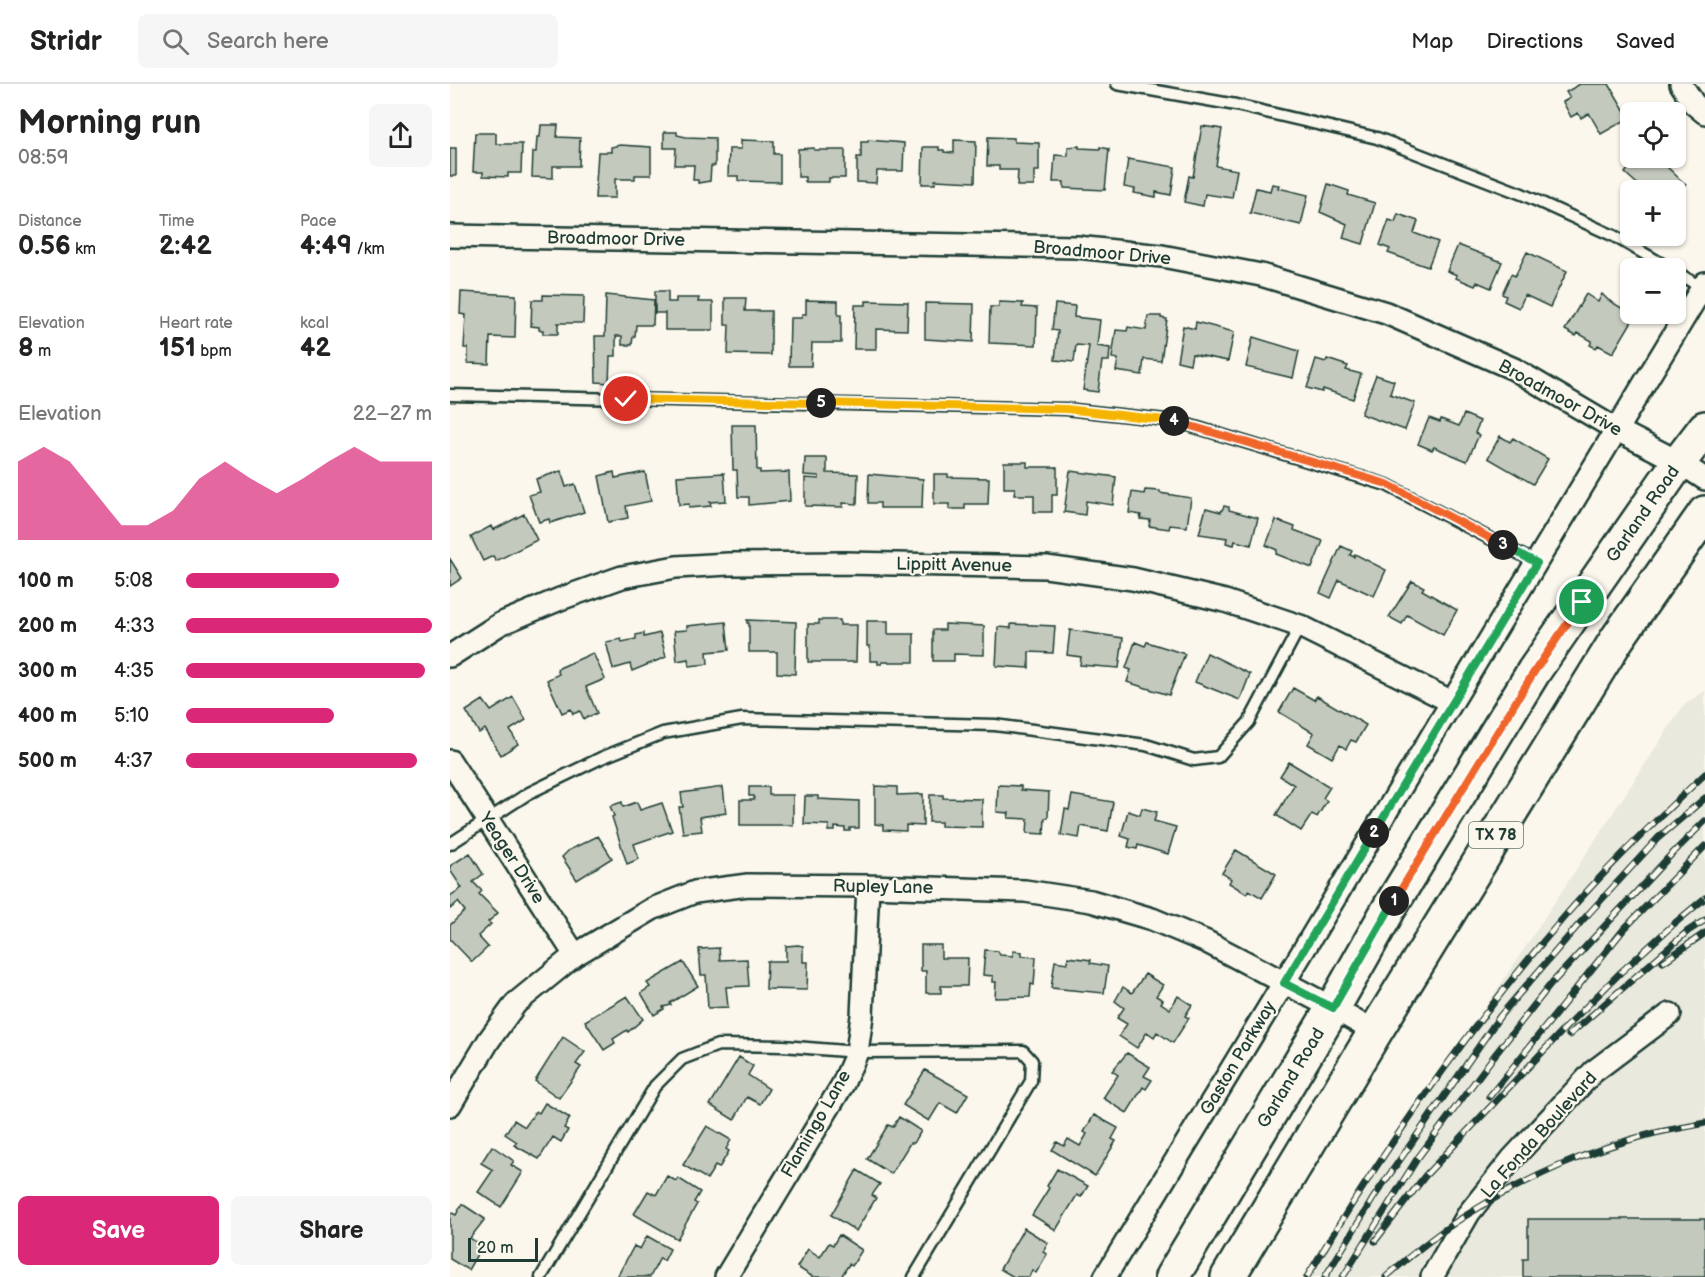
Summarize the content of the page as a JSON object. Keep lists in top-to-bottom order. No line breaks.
{"streets":{"main road":["Garland Road","TX 78"],"street":["Broadmoor Drive","Lippitt Avenue","Yeager Drive","Rupley Lane","Gaston Parkway","Flamingo Lane","La Fonda Boulevard"]},"crossings":[["Broadmoor Drive","Garland Road"],["Broadmoor Drive","Gaston Parkway"],["Garland Road","Rupley Lane"],["Lippitt Avenue","Gaston Parkway"],["TX 78","Rupley Lane"],["Yeager Drive","Rupley Lane"],["Rupley Lane","Gaston Parkway"],["Rupley Lane","Flamingo Lane"]],"scale_bar":"20 m","page":{"header":"Stridr","search":"Search here","nav":["Map","Directions","Saved"],"heading":["Morning run","08:59"],"map_buttons":["+","−"],"stats":[["Distance","0.56 km"],["Time","2:42"],["Pace","4:49 /km"],["Elevation","8 m"],["Heart rate","151 bpm"],["kcal","42"]],"pins":["5","4","3","2","1"],"chart":["Elevation","22–27 m"],"list":[{"name":"100 m","note":"5:08"},{"name":"200 m","note":"4:33"},{"name":"300 m","note":"4:35"},{"name":"400 m","note":"5:10"},{"name":"500 m","note":"4:37"}],"buttons":["Save","Share"],"scale":"20 m"}}
